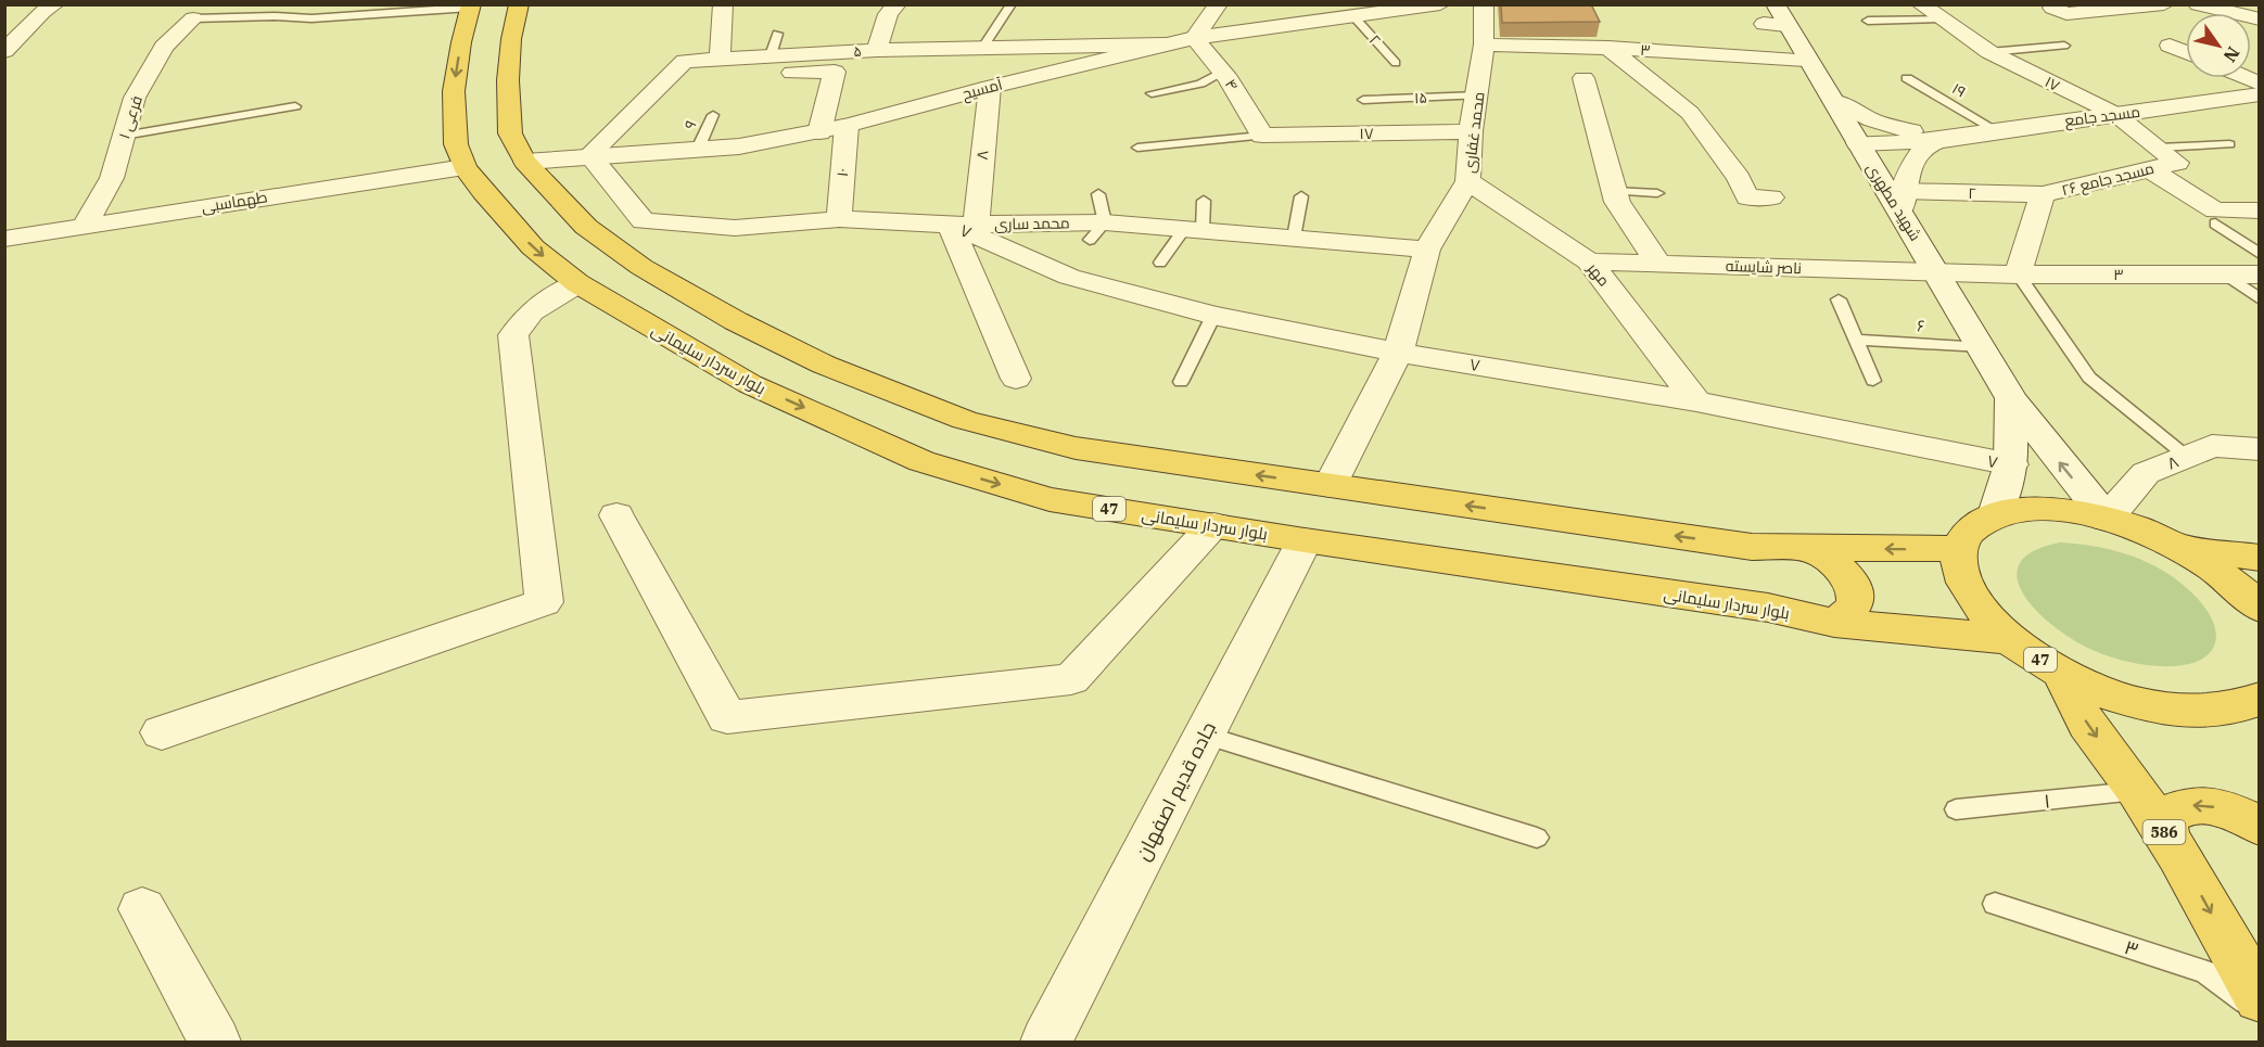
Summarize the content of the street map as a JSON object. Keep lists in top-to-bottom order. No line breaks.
{"streets":{"highway":["بلوار سردار سلیمانی","47","586"],"street":["۲","۳","۵","۱۷","۴","آمسیح","مسجد جامع","فرعی ۱","محمد غفاری","۸","۱۰","۲۶ مسجد جامع","طهماسبی","شهید مطهری","محمد ساری","۷","ناصر شایسته","مهر","جاده قدیم اصفهان"],"lane":["۱۹","۱۵","۹","۶","۱"]},"crossings":[["۲","آمسیح"],["۲","۲۶ مسجد جامع"],["۲","شهید مطهری"],["۳","محمد غفاری"],["۳","۲۶ مسجد جامع"],["۳","شهید مطهری"],["۳","ناصر شایسته"],["۵","آمسیح"],["۵","محمد ساری"],["۱۷","۴"],["۱۷","مسجد جامع"],["۱۷","محمد غفاری"],["۱۷","۲۶ مسجد جامع"],["۴","آمسیح"],["آمسیح","۹"],["آمسیح","۸"],["آمسیح","۱۰"],["آمسیح","محمد ساری"],["۱۹","مسجد جامع"],["۱۵","محمد غفاری"],["مسجد جامع","۲۶ مسجد جامع"],["مسجد جامع","شهید مطهری"],["فرعی ۱","طهماسبی"],["محمد غفاری","محمد ساری"],["محمد غفاری","۷"],["محمد غفاری","مهر"],["۸","شهید مطهری"],["۸","محمد ساری"],["۸","۷"],["۱۰","محمد ساری"],["طهماسبی","بلوار سردار سلیمانی"],["شهید مطهری","ناصر شایسته"],["شهید مطهری","۶"],["محمد ساری","۷"],["۷","مهر"],["ناصر شایسته","مهر"],["بلوار سردار سلیمانی","47"],["بلوار سردار سلیمانی","جاده قدیم اصفهان"],["47","586"],["۱","586"]],"north":"bottom right"}
